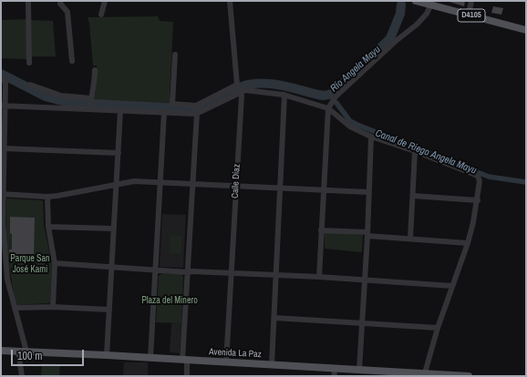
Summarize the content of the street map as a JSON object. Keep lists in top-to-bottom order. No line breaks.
{"streets":{"main road":["D4105","Avenida La Paz"],"street":["Calle Díaz"]},"crossings":[["Calle Díaz","Avenida La Paz"]],"water":["Río Angela Mayu","Canal de Riego Angela Mayu"],"parks":["Parque San José Kami","Plaza del Minero"],"scale_bar":"100 m"}
